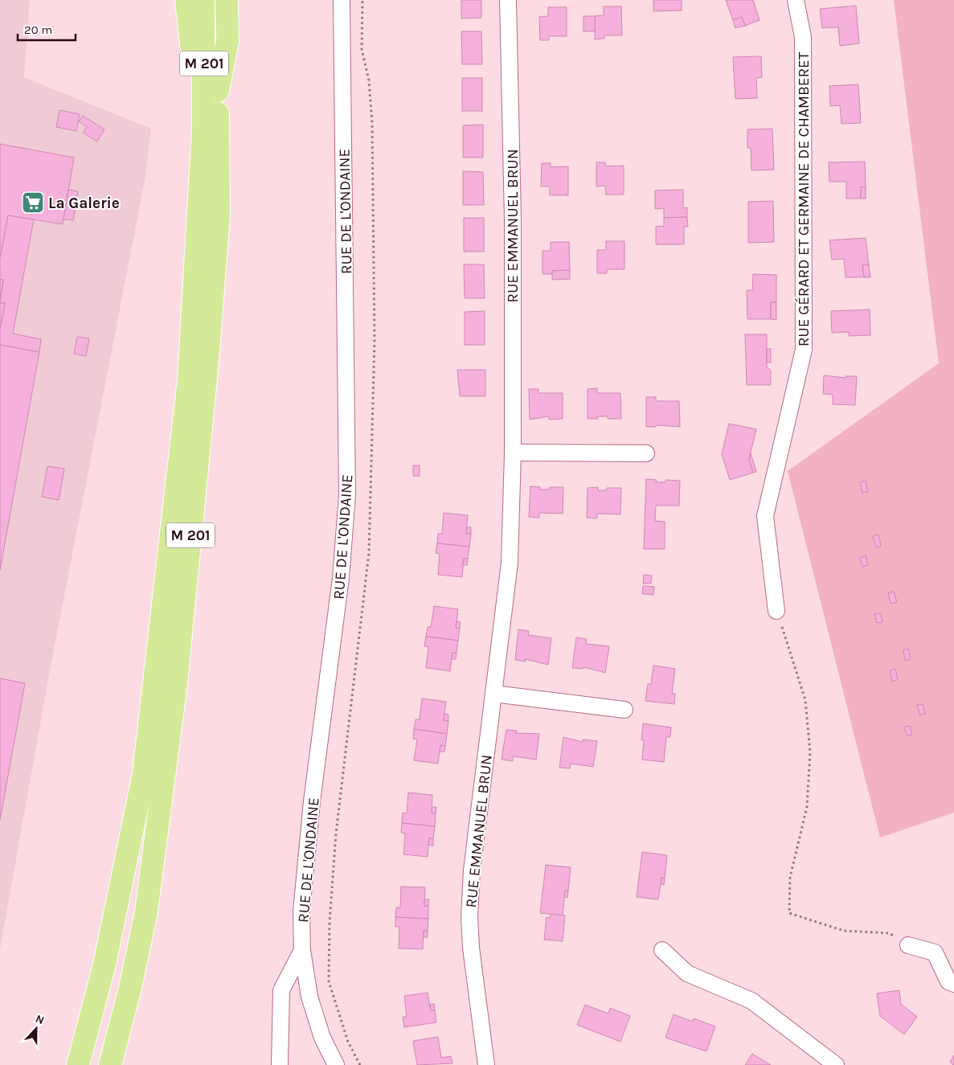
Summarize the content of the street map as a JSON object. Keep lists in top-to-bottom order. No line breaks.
{"streets":{"highway":["M 201"],"street":["RUE GÉRARD ET GERMAINE DE CHAMBERET","RUE DE L'ONDAINE","RUE EMMANUEL BRUN"]},"places":{"supermarket":["La Galerie"]},"scale_bar":"20 m","north":"top"}
